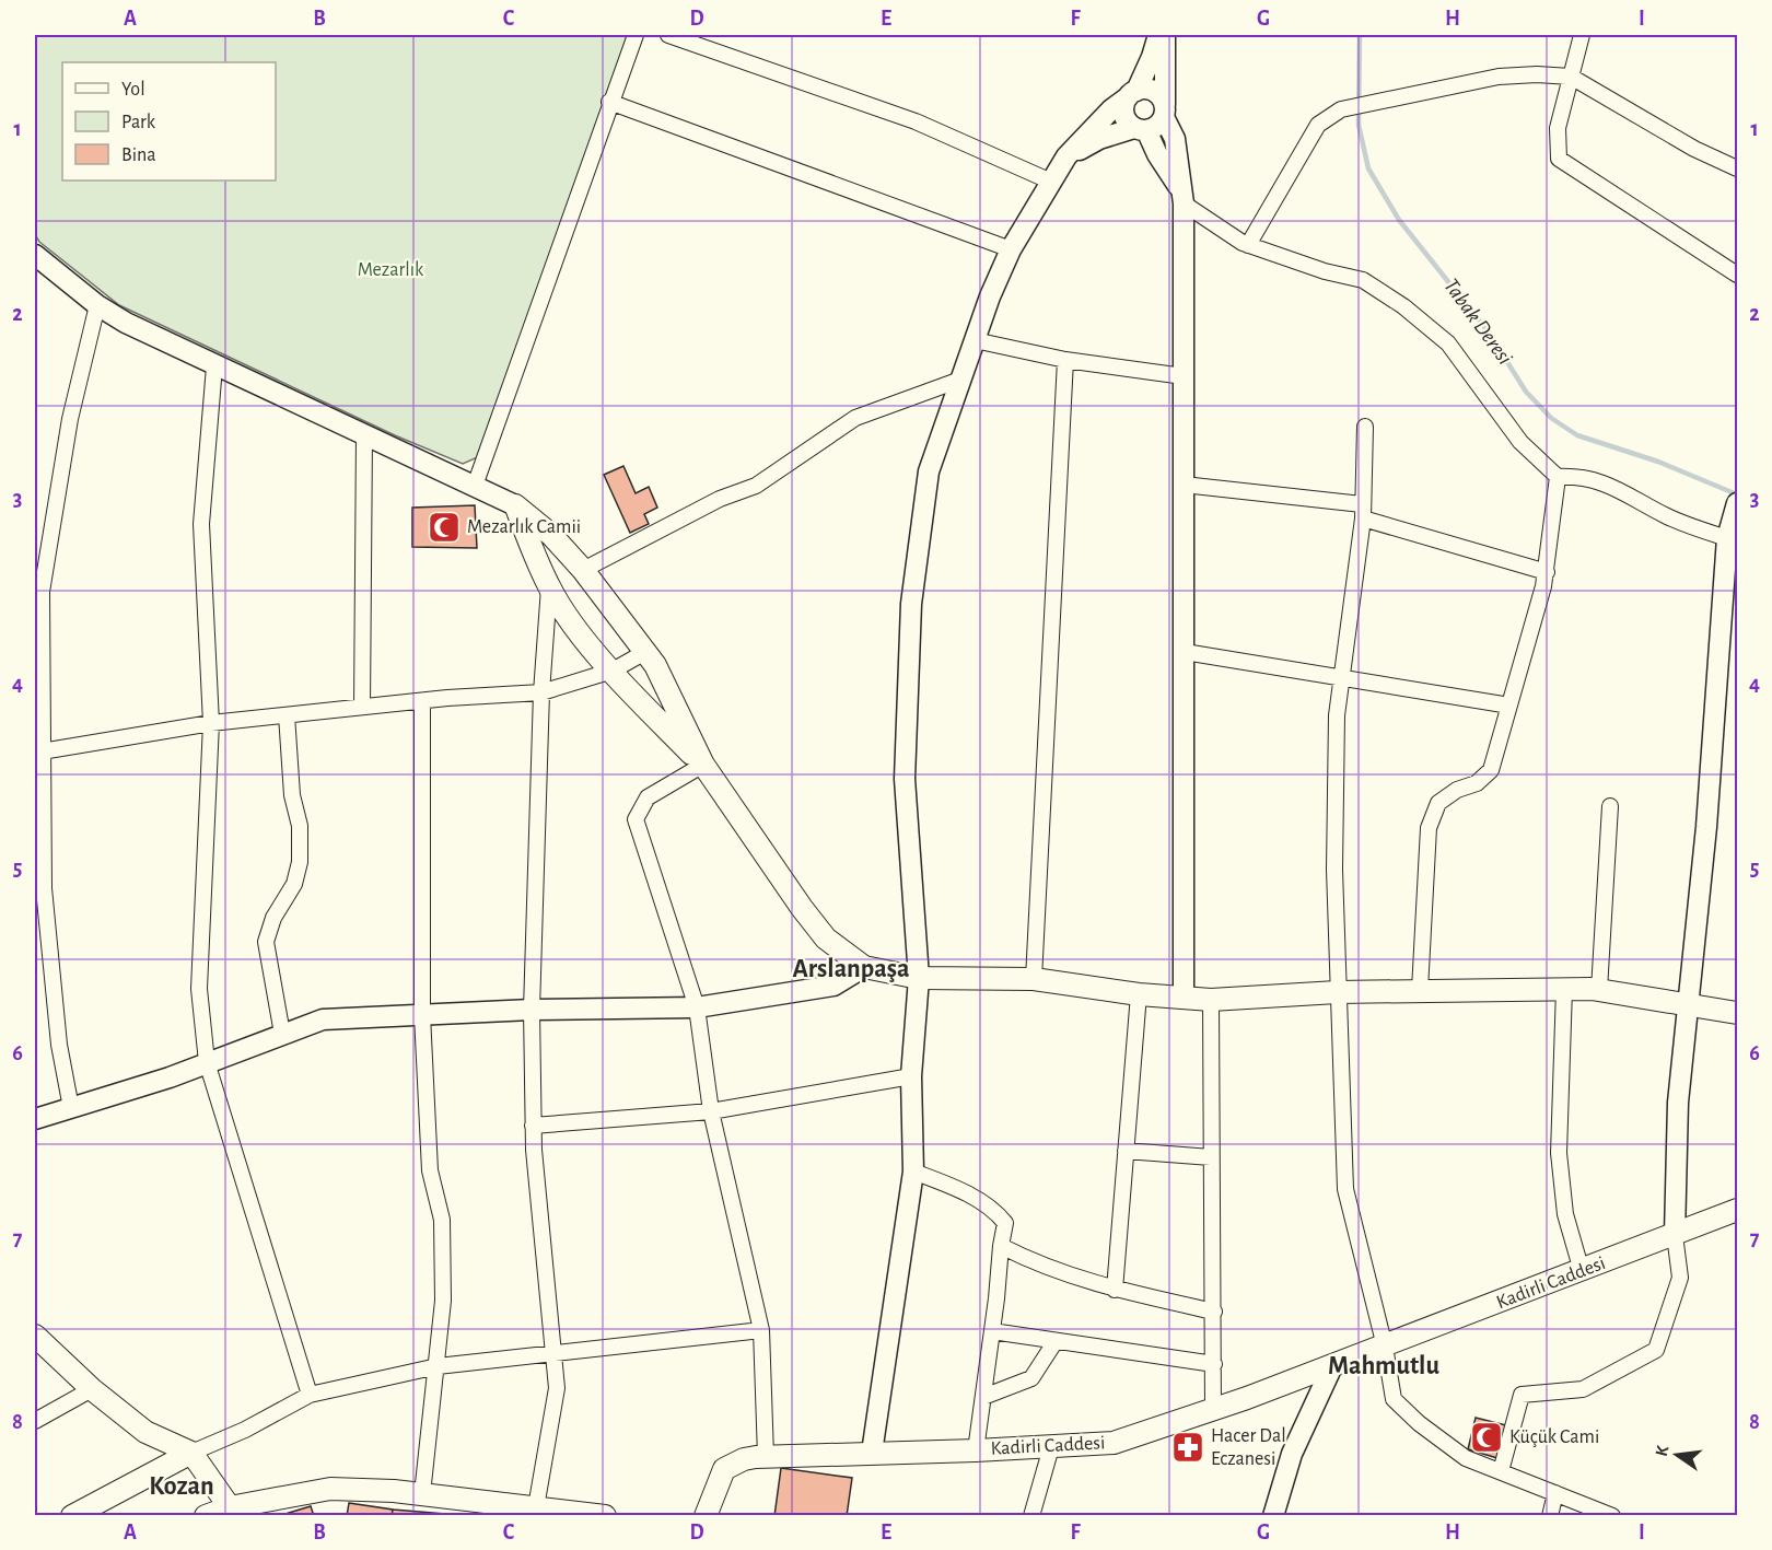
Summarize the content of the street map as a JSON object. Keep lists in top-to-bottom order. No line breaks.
{"streets":{"main road":["Kadirli Caddesi"]},"districts":["Arslanpaşa","Mahmutlu","Kozan"],"water":["Tabak Deresi"],"parks":["Mezarlık"],"places":{"mosque":["Mezarlık Camii","Küçük Cami"],"pharmacy":["Hacer Dal Eczanesi"]},"legend":["Yol","Park","Bina"],"north":"left","grid":{"columns":["A","B","C","D","E","F","G","H","I"],"rows":["1","2","3","4","5","6","7","8"]}}
